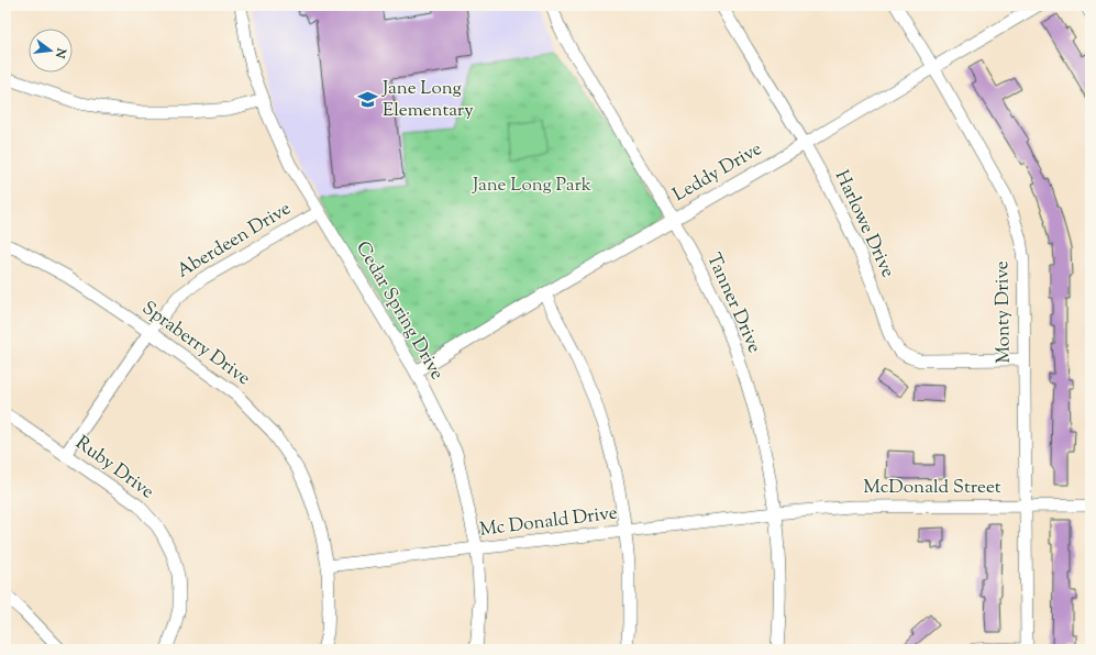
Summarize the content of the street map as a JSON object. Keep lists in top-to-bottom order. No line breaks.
{"streets":{"street":["Leddy Drive","Harlowe Drive","Aberdeen Drive","Tanner Drive","Cedar Spring Drive","Monty Drive","Spraberry Drive","Ruby Drive","McDonald Street","Mc Donald Drive"]},"crossings":[["Leddy Drive","Harlowe Drive"],["Leddy Drive","Tanner Drive"],["Leddy Drive","Cedar Spring Drive"],["Leddy Drive","Monty Drive"],["Harlowe Drive","Monty Drive"],["Aberdeen Drive","Cedar Spring Drive"],["Aberdeen Drive","Spraberry Drive"],["Aberdeen Drive","Ruby Drive"],["Tanner Drive","McDonald Street"],["Tanner Drive","Mc Donald Drive"],["Cedar Spring Drive","Mc Donald Drive"],["Monty Drive","McDonald Street"],["Spraberry Drive","Mc Donald Drive"],["McDonald Street","Mc Donald Drive"]],"parks":["Jane Long Park"],"places":{"school or university":["Jane Long Elementary"]},"north":"right"}
